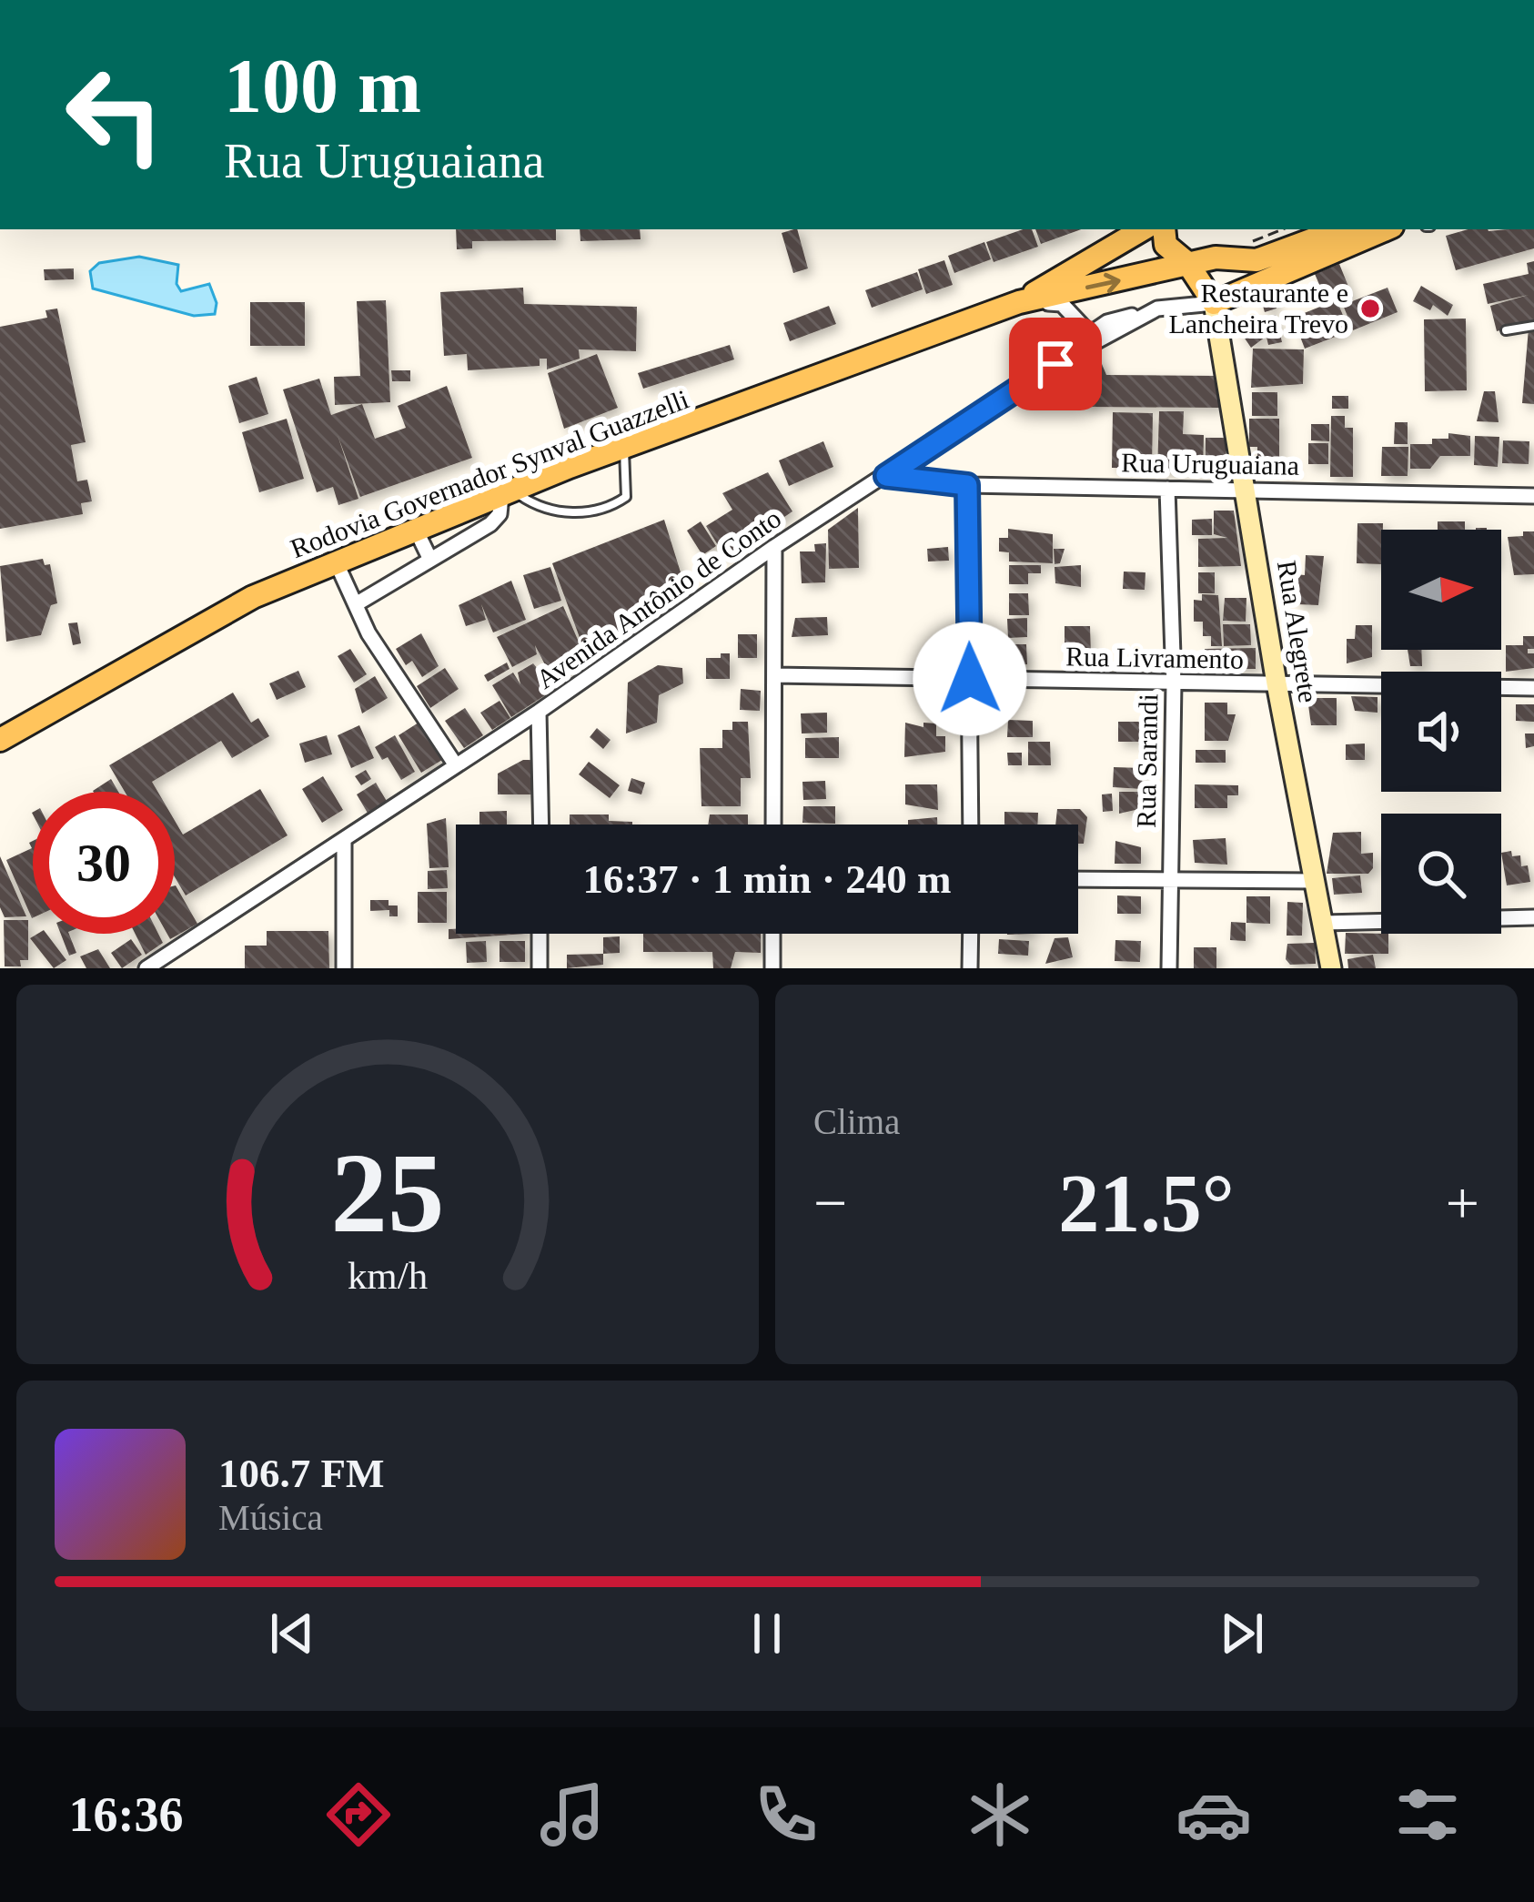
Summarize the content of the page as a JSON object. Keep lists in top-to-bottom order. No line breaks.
{"streets":{"main road":["Rodovia Governador Synval Guazzelli"],"street":["Rua Uruguaiana","Avenida Antônio de Conto","Rua Alegrete","Rua Livramento","Rua Sarandi"]},"crossings":[["Rua Uruguaiana","Avenida Antônio de Conto"],["Rua Uruguaiana","Rua Alegrete"],["Rua Uruguaiana","Rua Sarandi"],["Avenida Antônio de Conto","Rua Alegrete"],["Rua Alegrete","Rua Livramento"],["Rua Livramento","Rua Sarandi"]],"places":["Restaurante e Lancheira Trevo"],"north":"right","page":{"turn":["100 m","Rua Uruguaiana"],"limit":"30","trip":"16:37 · 1 min · 240 m","tile":"Clima","heat":["−","21.5°","+"],"song":["106.7 FM","Música"],"tabs":"16:36","gauge":["25","km/h"]}}
